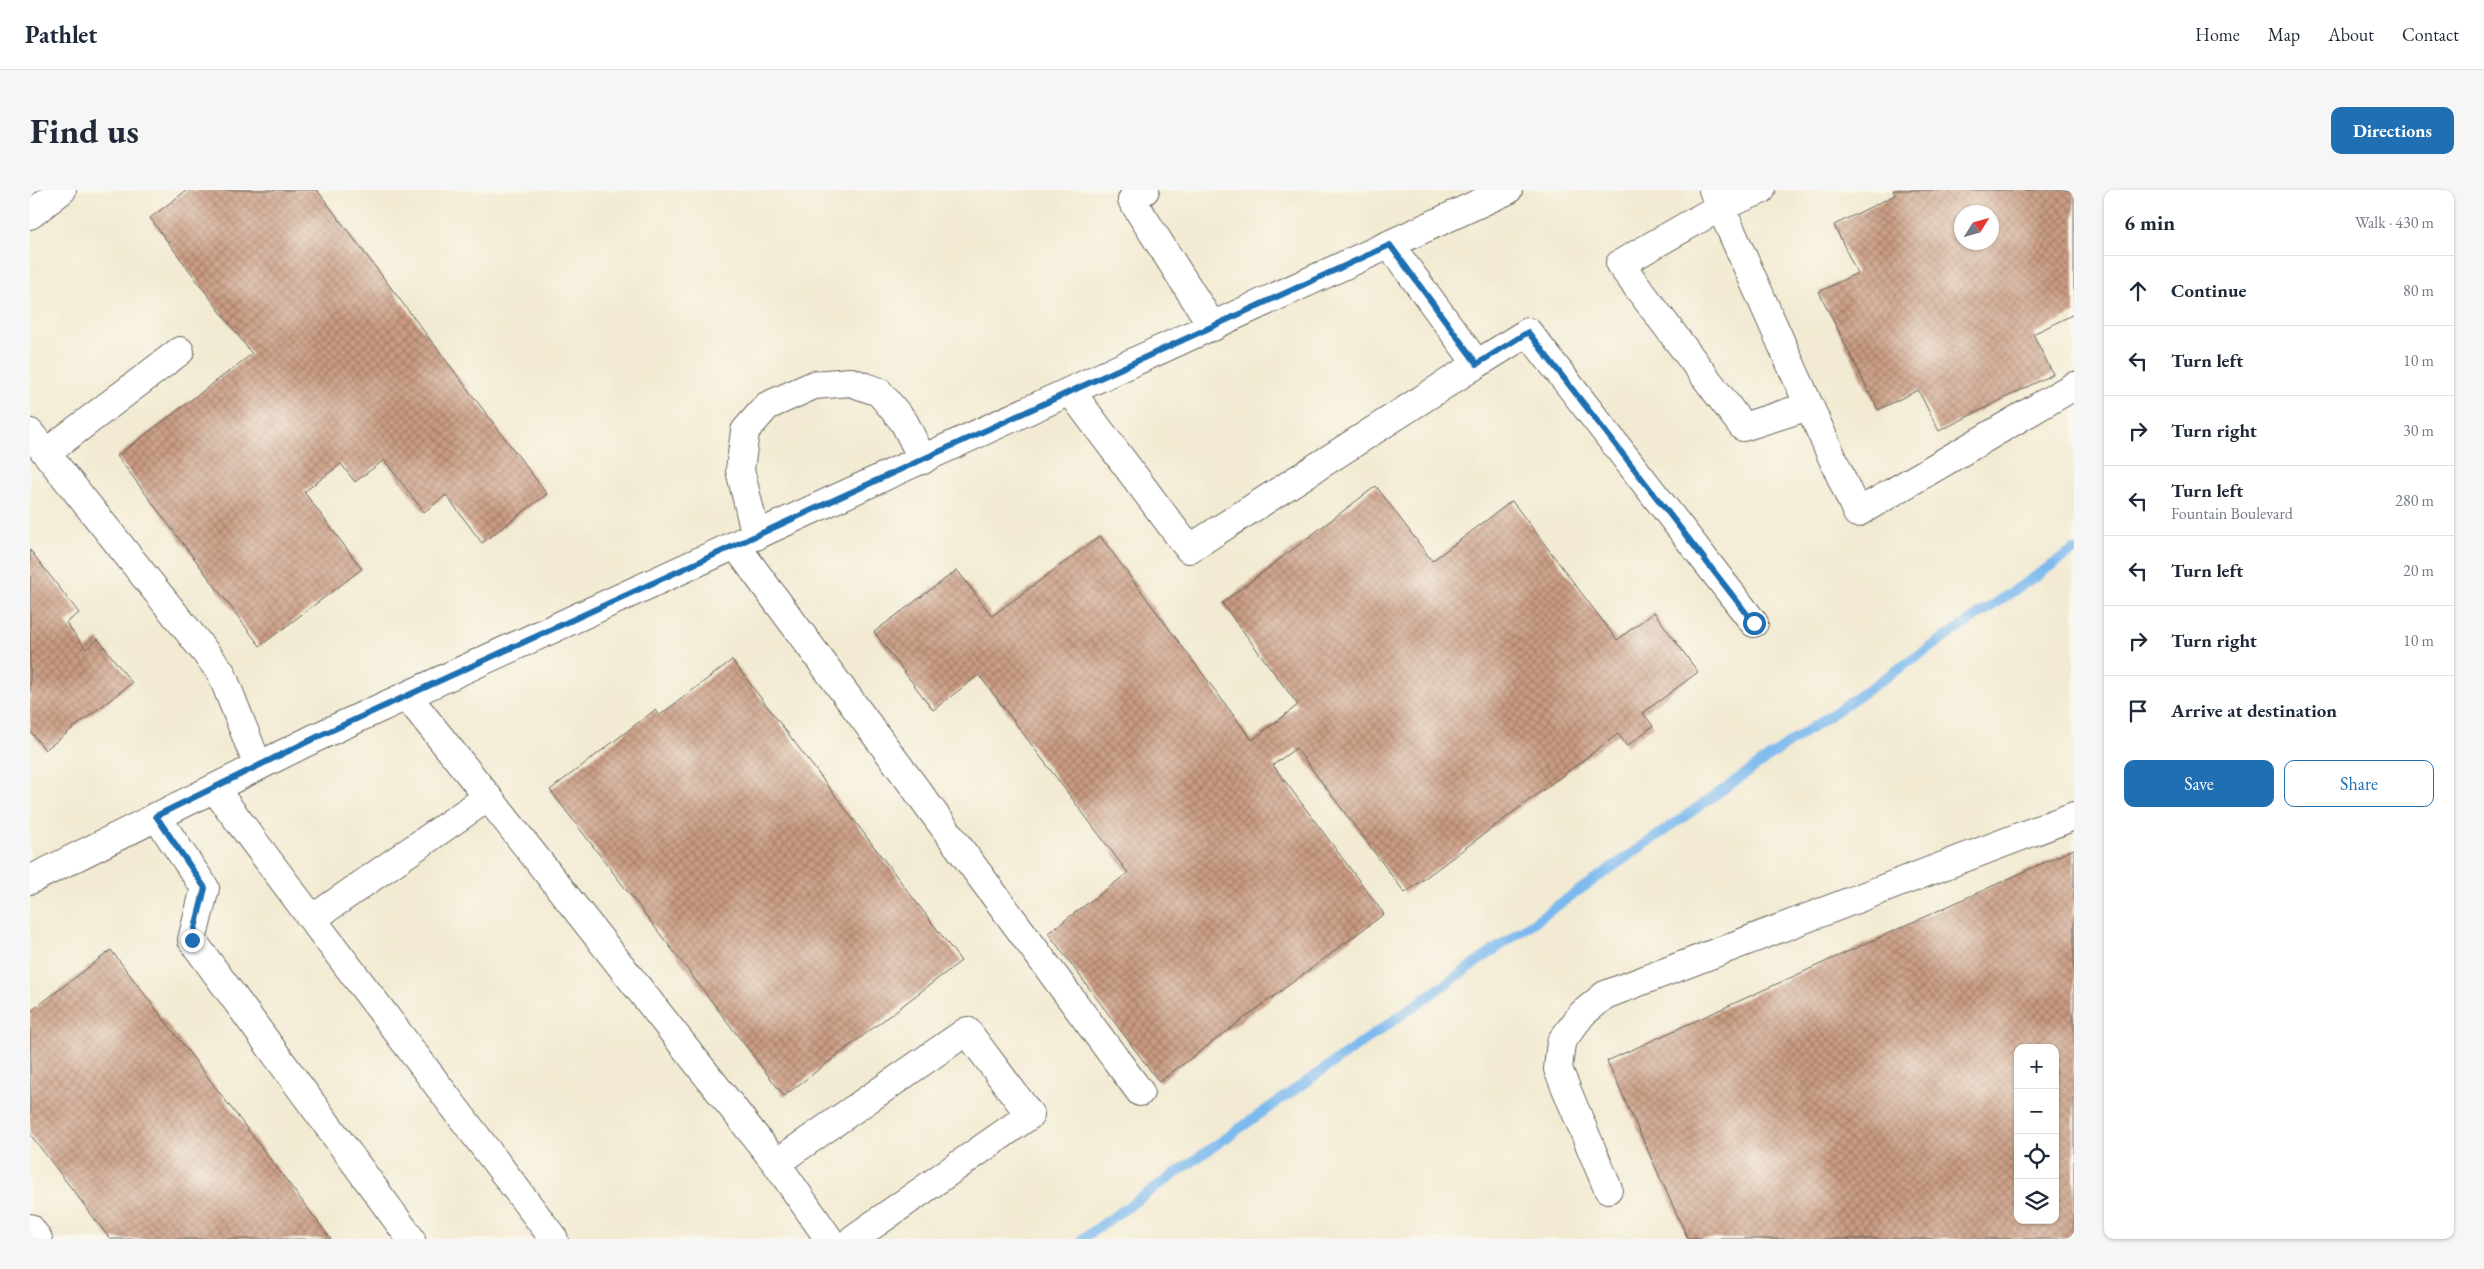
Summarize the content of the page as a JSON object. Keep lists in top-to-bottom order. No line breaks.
{"north":"top right","page":{"header":"Pathlet","nav":["Home","Map","About","Contact"],"buttons":["Directions",["Save","Share"]],"title":"Find us","heading":["6 min","Walk · 430 m"],"list":[["Continue","80 m"],["Turn left","10 m"],["Turn right","30 m"],["Turn left","Fountain Boulevard","280 m"],["Turn left","20 m"],["Turn right","10 m"],"Arrive at destination"],"map_buttons":["+","−"]}}
